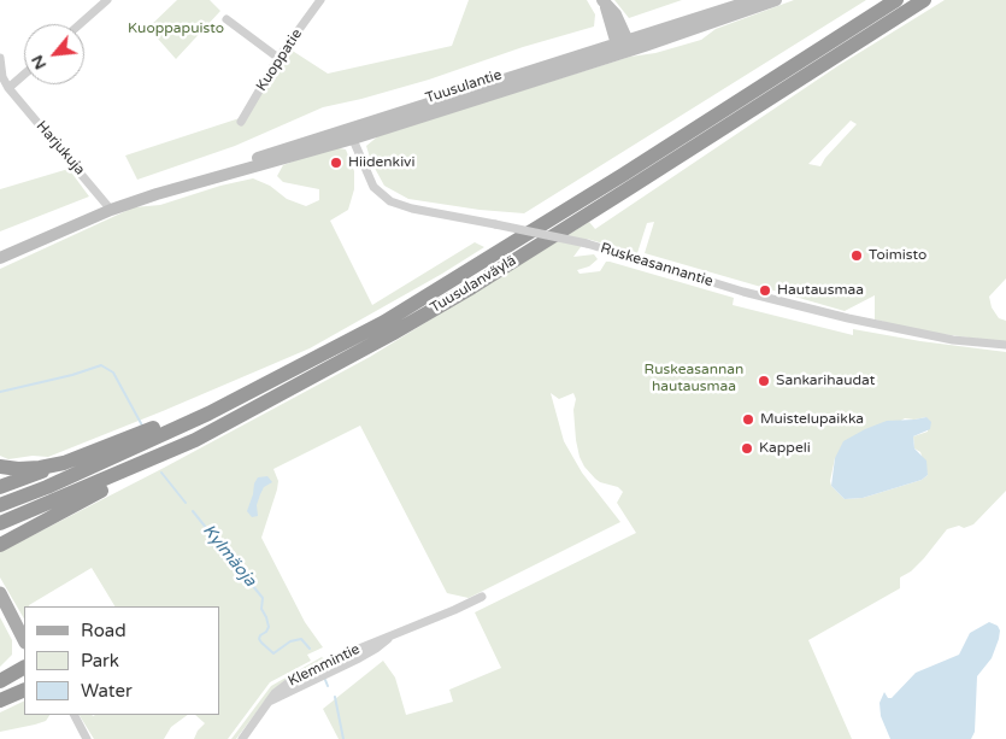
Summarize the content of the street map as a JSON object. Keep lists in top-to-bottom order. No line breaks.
{"streets":{"highway":["Tuusulanväylä"],"main road":["Tuusulantie"],"street":["Kuoppatie","Harjukuja","Ruskeasannantie","Klemmintie"]},"crossings":[["Tuusulantie","Harjukuja"],["Tuusulantie","Ruskeasannantie"]],"water":["Kylmäoja"],"parks":["Kuoppapuisto","Ruskeasannan hautausmaa"],"places":["Hiidenkivi","Toimisto","Hautausmaa","Sankarihaudat","Muistelupaikka","Kappeli"],"legend":["Road","Park","Water"],"north":"bottom left"}
